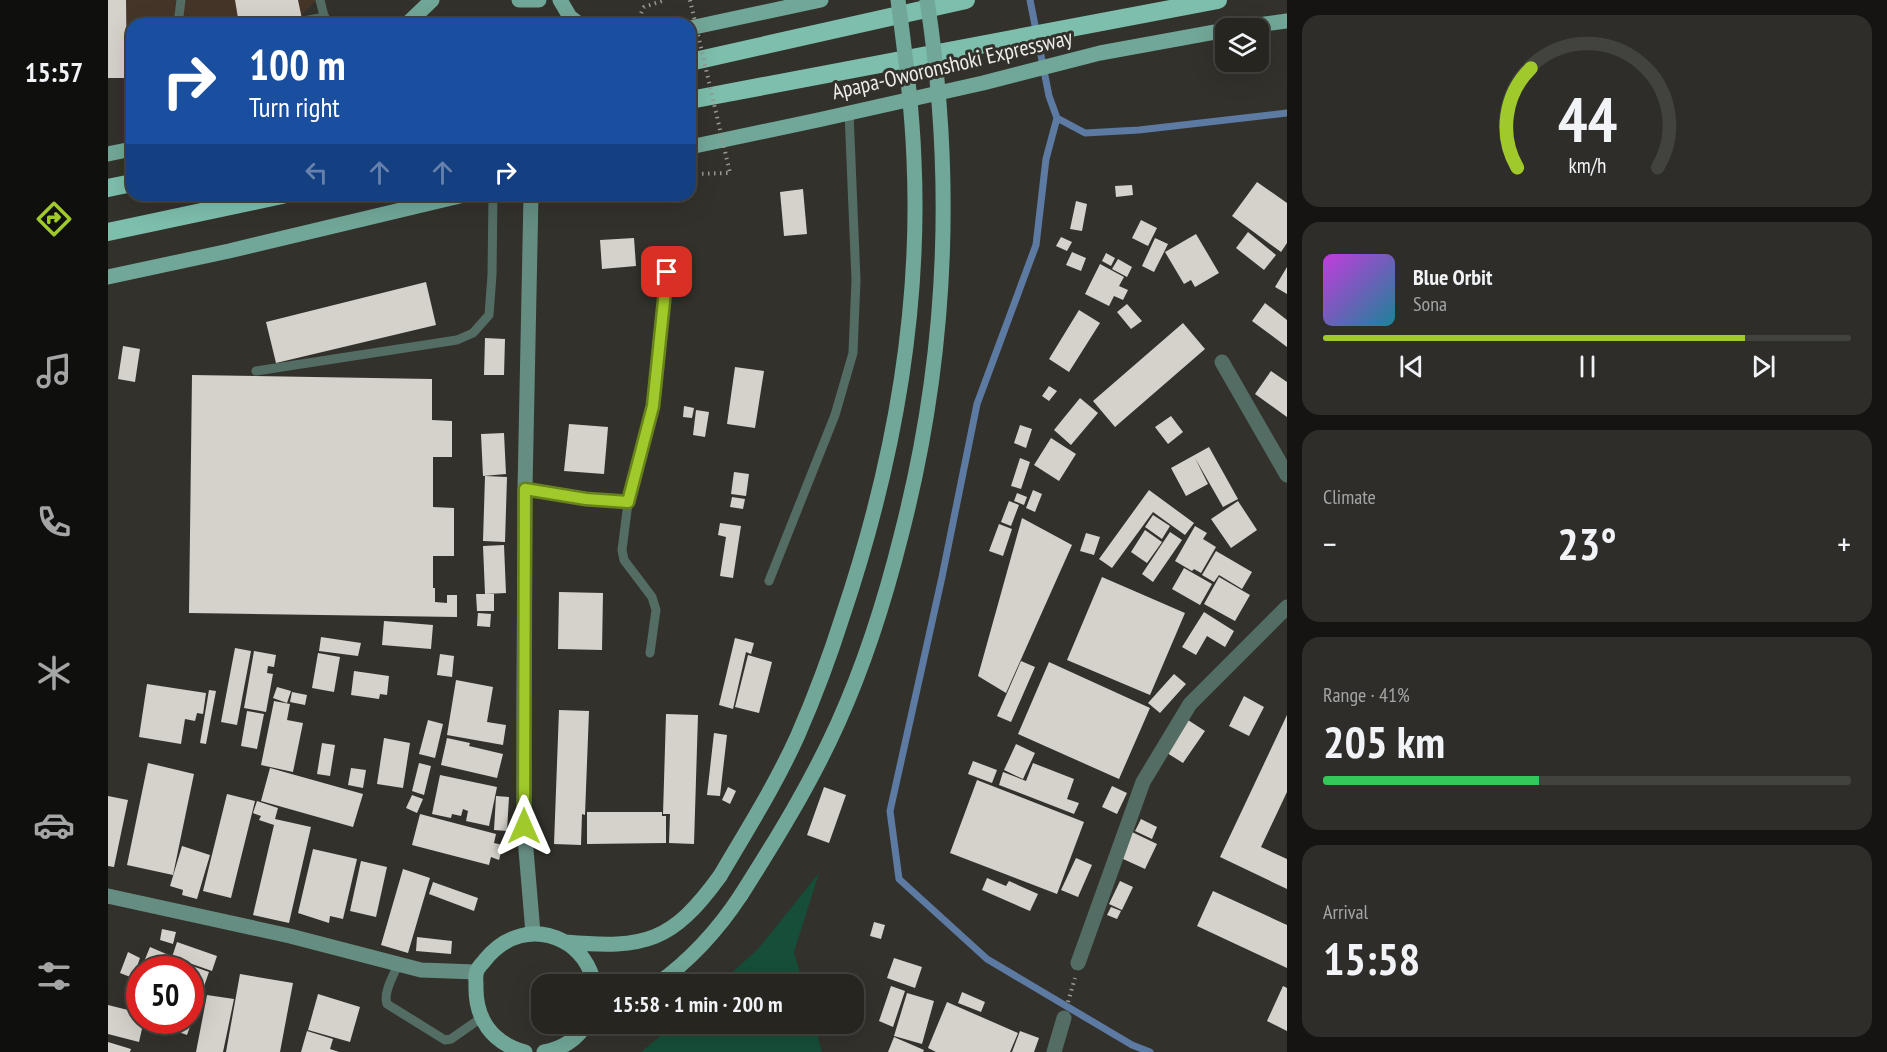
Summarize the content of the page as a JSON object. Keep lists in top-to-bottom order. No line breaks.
{"streets":{"highway":["Apapa-Oworonshoki Expressway"]},"page":{"tabs":"15:57","turn":["100 m","Turn right"],"song":["Blue Orbit","Sona"],"tile":["Climate",["Range · 41%","205 km"],["Arrival","15:58"]],"heat":["−","23°","+"],"limit":"50","trip":"15:58 · 1 min · 200 m","gauge":["44","km/h"]}}
